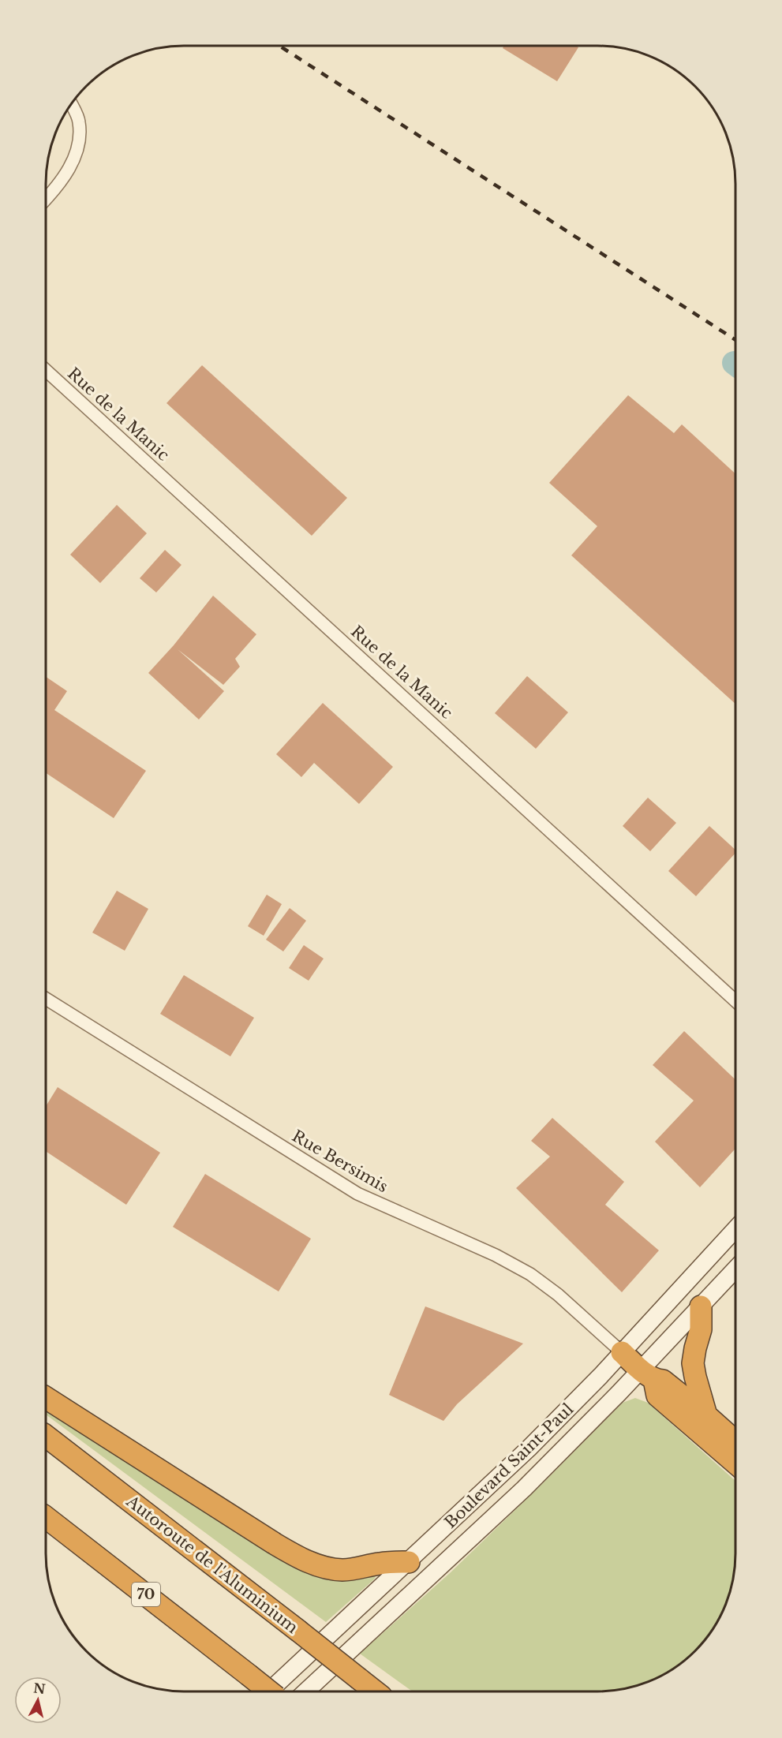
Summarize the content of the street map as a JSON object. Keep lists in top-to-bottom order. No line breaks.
{"streets":{"highway":["Autoroute de l'Aluminium","70"],"main road":["Boulevard Saint-Paul"],"street":["Rue de la Manic","Rue Bersimis"]},"crossings":[["Rue Bersimis","Boulevard Saint-Paul"]],"north":"top"}
